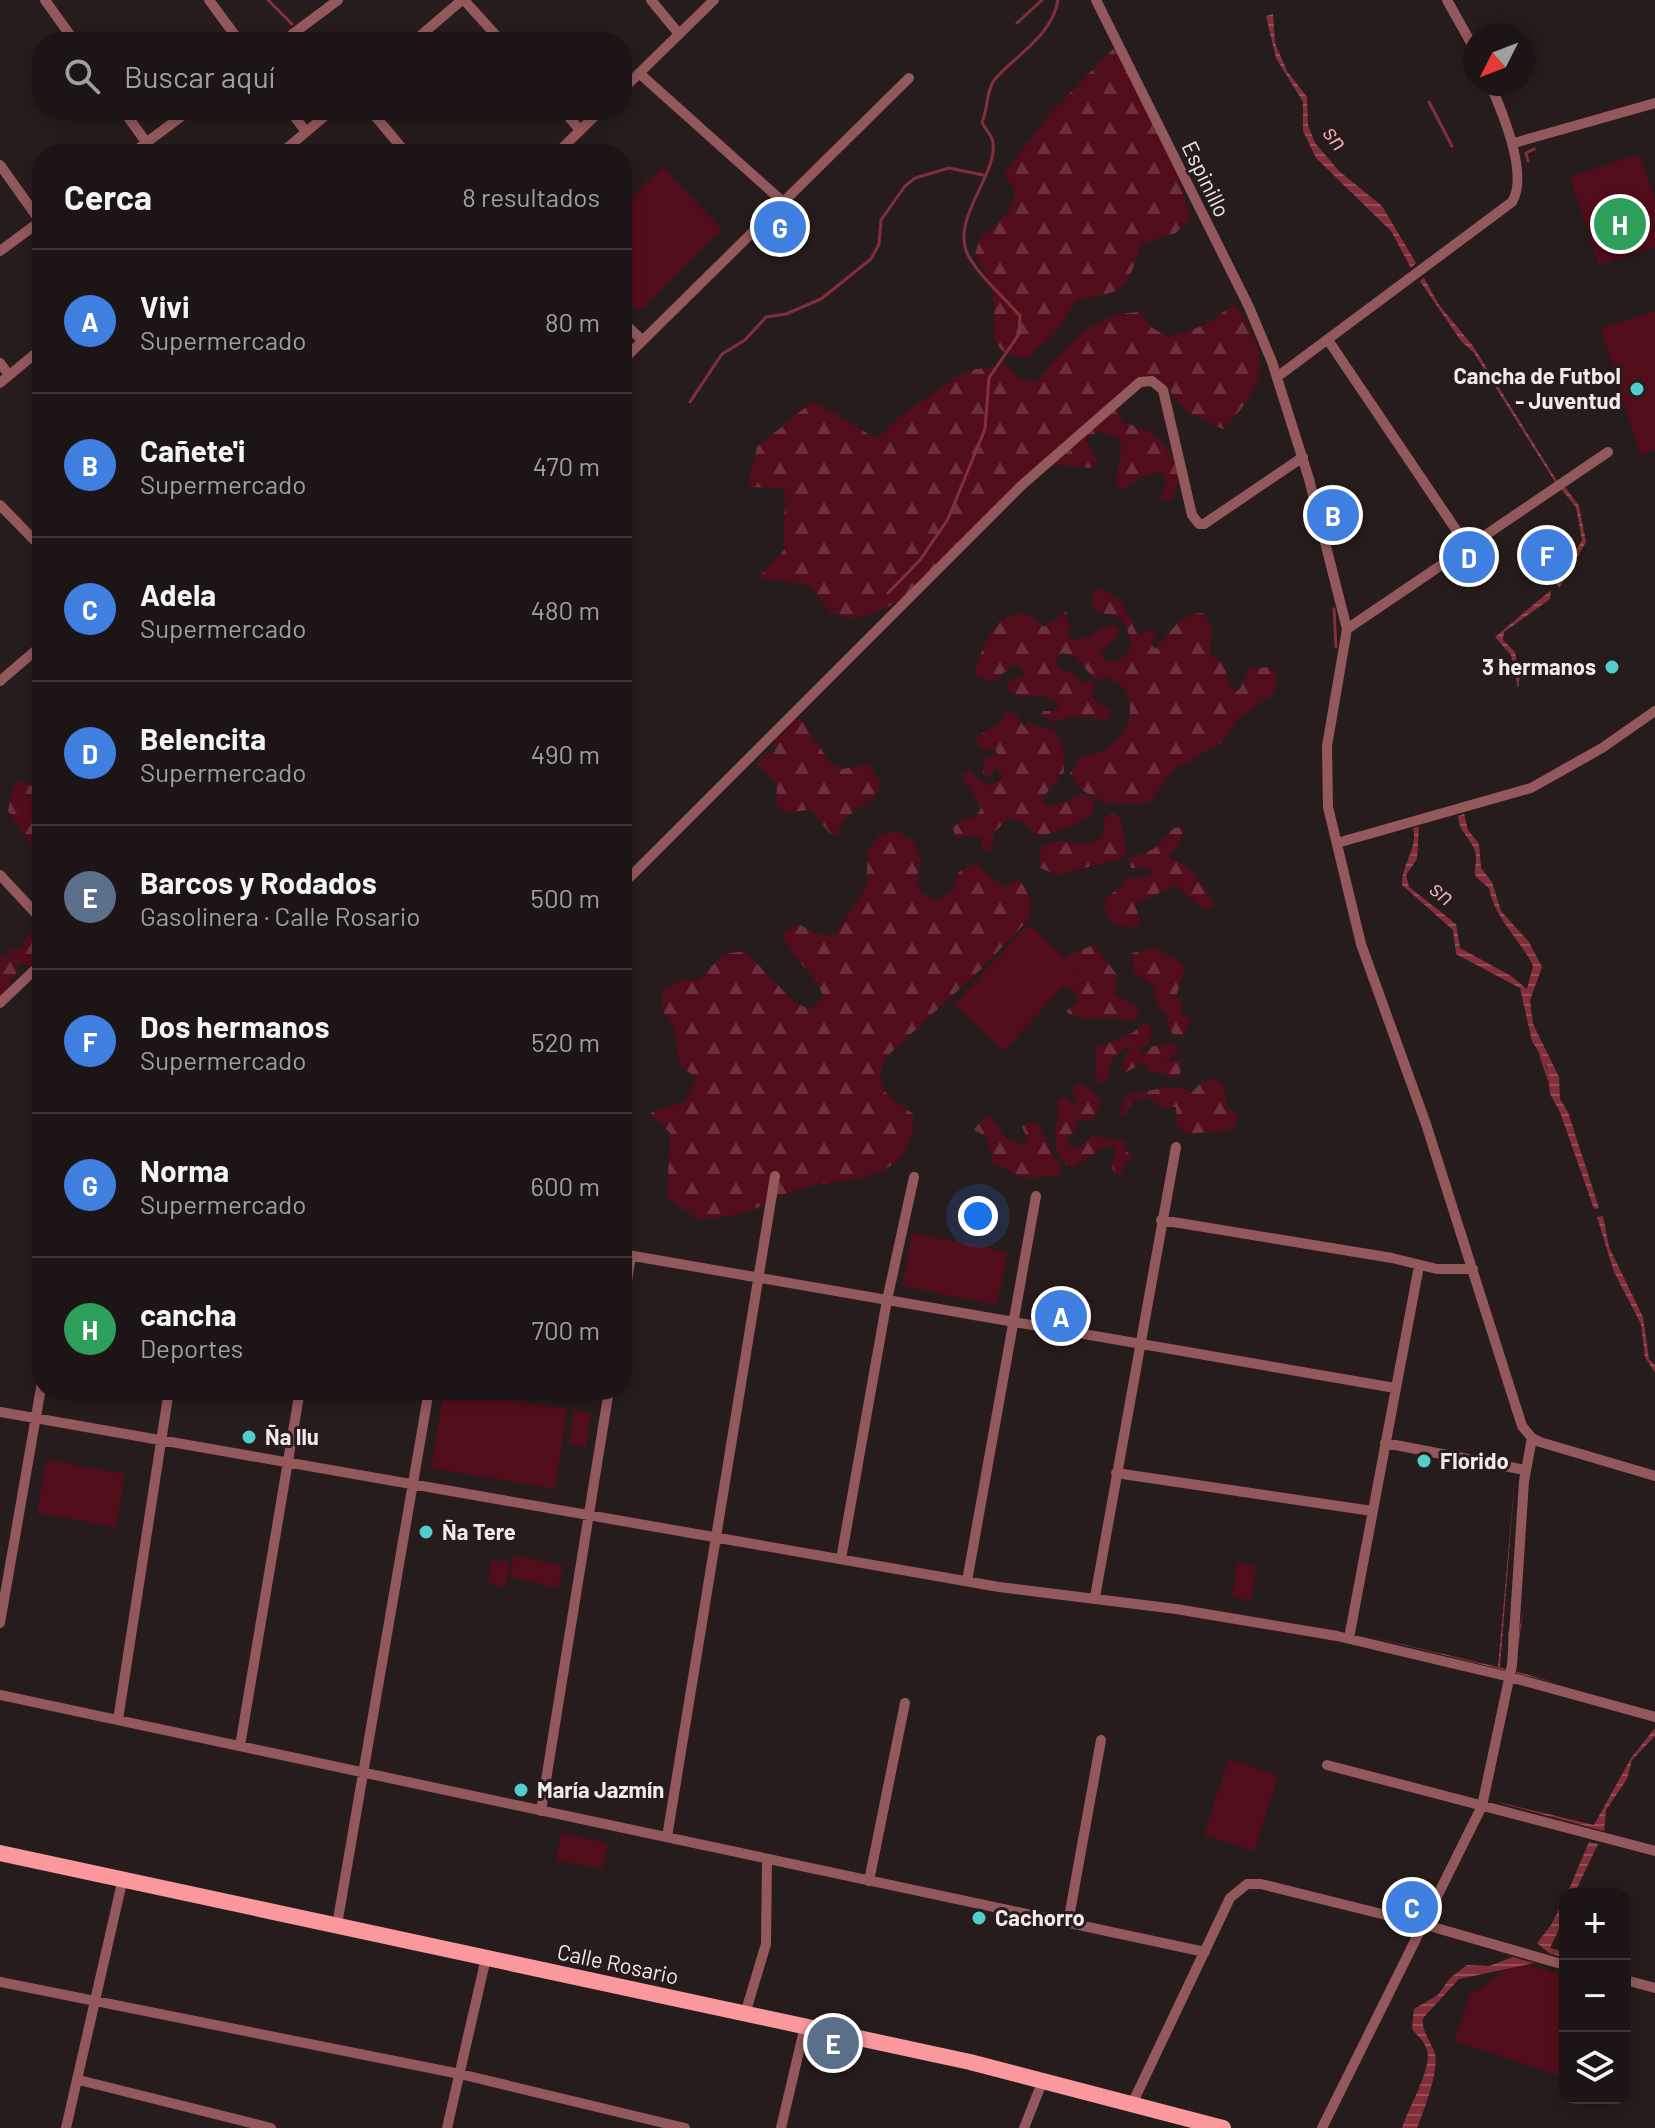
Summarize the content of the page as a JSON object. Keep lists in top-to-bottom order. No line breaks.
{"streets":{"main road":["Calle Rosario"],"street":["Espinillo"]},"water":["sn"],"places":["Cancha de Futbol - Juventud","3 hermanos","Ña Ilu","Florido","Ña Tere","María Jazmín","Cachorro"],"north":"bottom left","page":{"search":"Buscar aquí","heading":["Cerca","8 resultados"],"pins":["H","G","B","F","D","A","C","E"],"list":[{"mark":"A","name":"Vivi","note":"Supermercado","value":"80 m"},{"mark":"B","name":"Cañete'i","note":"Supermercado","value":"470 m"},{"mark":"C","name":"Adela","note":"Supermercado","value":"480 m"},{"mark":"D","name":"Belencita","note":"Supermercado","value":"490 m"},{"mark":"E","name":"Barcos y Rodados","note":"Gasolinera · Calle Rosario","value":"500 m"},{"mark":"F","name":"Dos hermanos","note":"Supermercado","value":"520 m"},{"mark":"G","name":"Norma","note":"Supermercado","value":"600 m"},{"mark":"H","name":"cancha","note":"Deportes","value":"700 m"}],"map_buttons":["+","−"]}}
